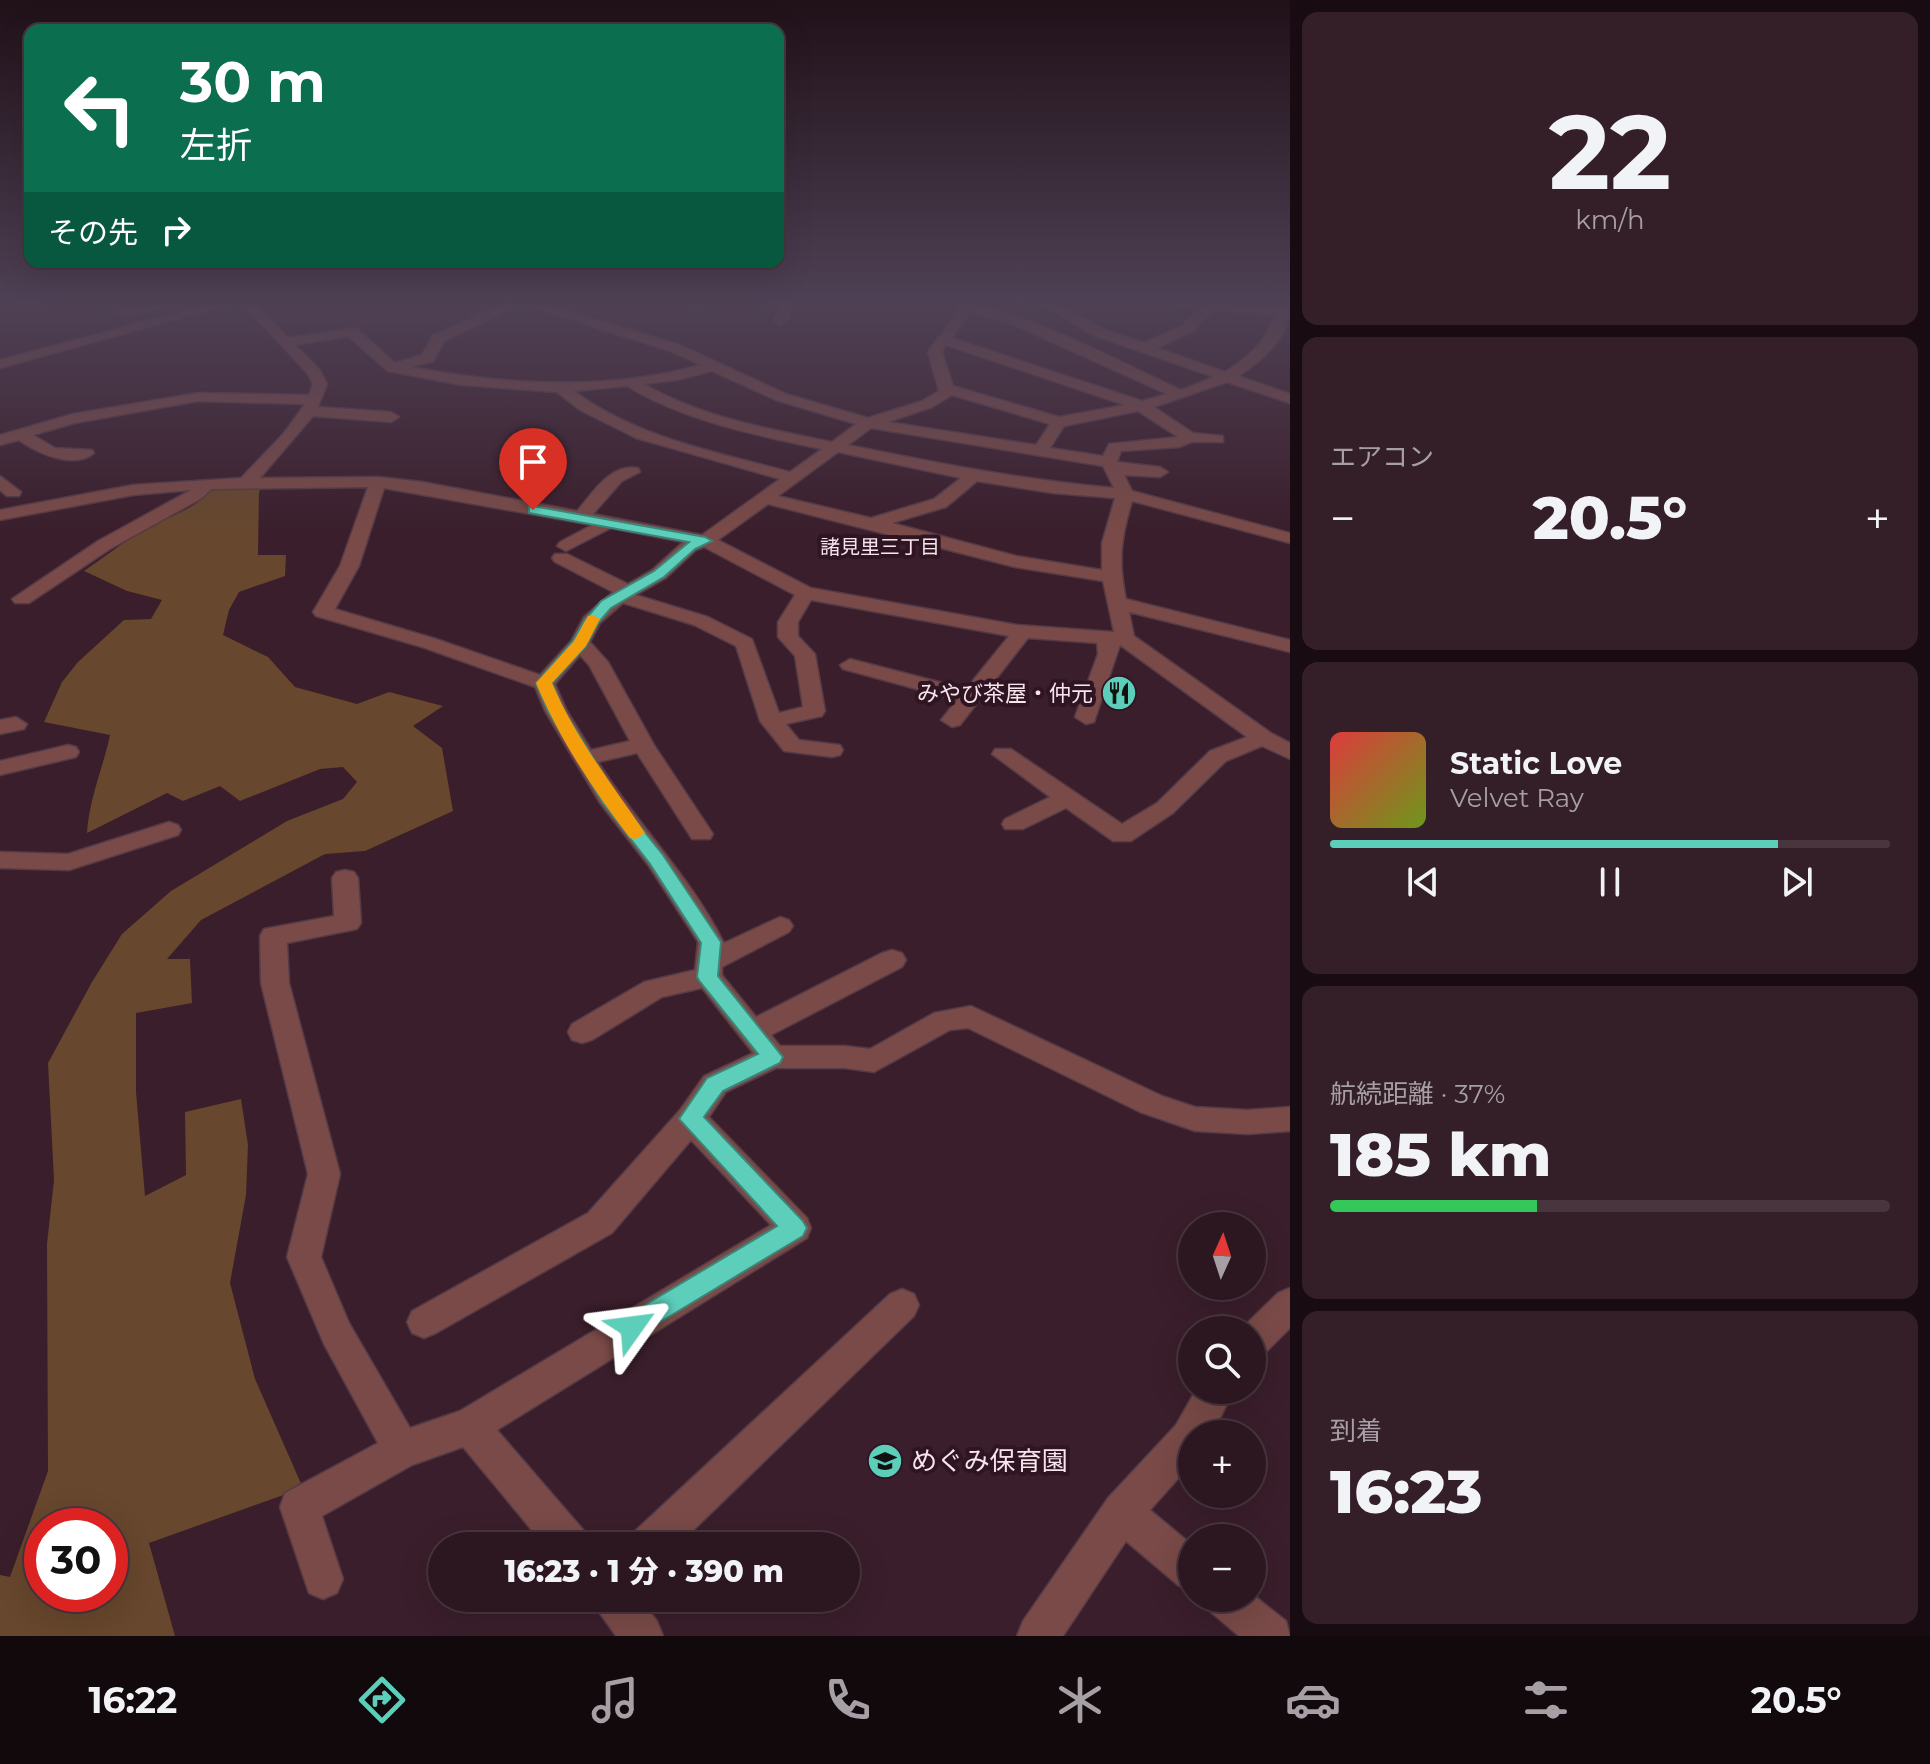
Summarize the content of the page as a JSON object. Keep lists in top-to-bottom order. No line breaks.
{"districts":["諸見里三丁目"],"places":{"restaurant":["みやび茶屋・仲元"],"school or university":["めぐみ保育園"]},"north":"top","page":{"tile":[["22","km/h"],"エアコン",["航続距離 · 37%","185 km"],["到着","16:23"]],"turn":["30 m","左折"],"then":"その先","heat":["−","20.5°","+"],"song":["Static Love","Velvet Ray"],"map_buttons":["+","−"],"limit":"30","trip":"16:23 · 1 分 · 390 m","tabs":["16:22","20.5°"]}}
